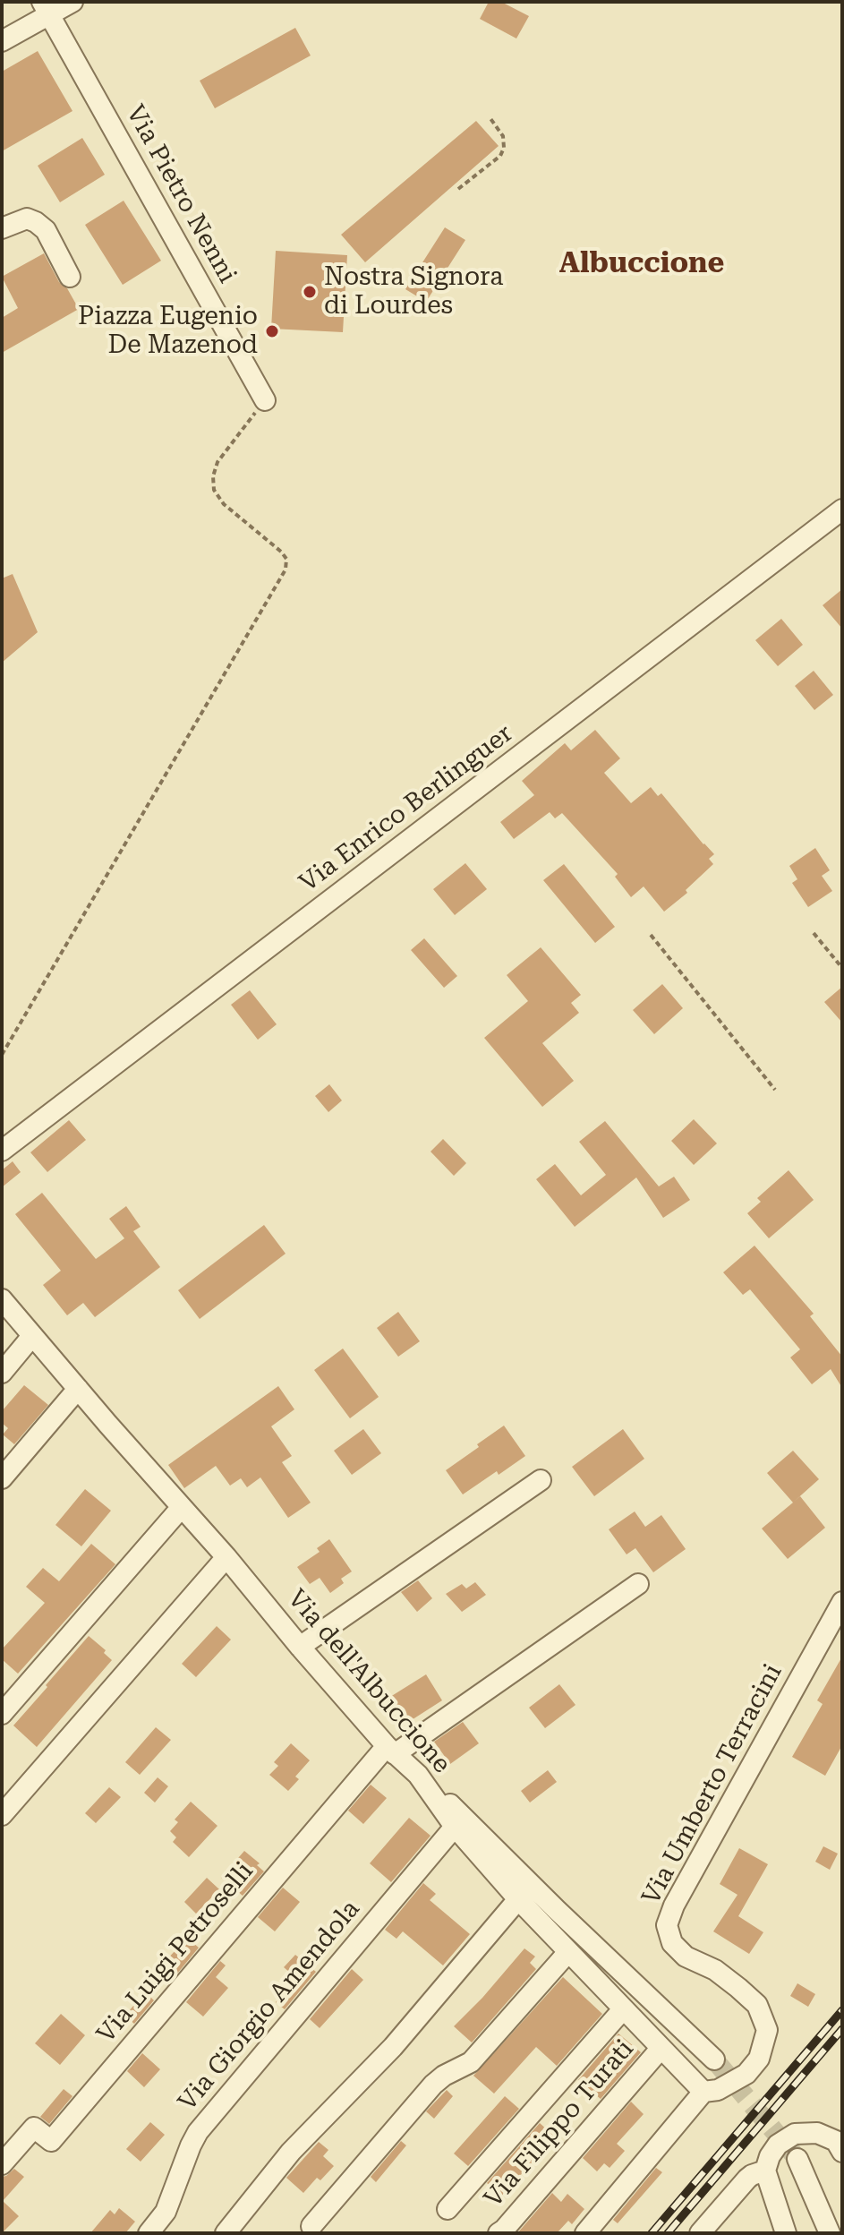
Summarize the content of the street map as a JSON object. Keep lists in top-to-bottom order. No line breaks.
{"streets":{"street":["Via Pietro Nenni","Via Enrico Berlinguer","Via dell'Albuccione","Via Umberto Terracini","Via Luigi Petroselli","Via Giorgio Amendola","Via Filippo Turati"]},"crossings":[["Via dell'Albuccione","Via Umberto Terracini"],["Via dell'Albuccione","Via Luigi Petroselli"],["Via dell'Albuccione","Via Giorgio Amendola"],["Via dell'Albuccione","Via Filippo Turati"]],"districts":["Albuccione"],"places":["Nostra Signora di Lourdes","Piazza Eugenio De Mazenod"]}
